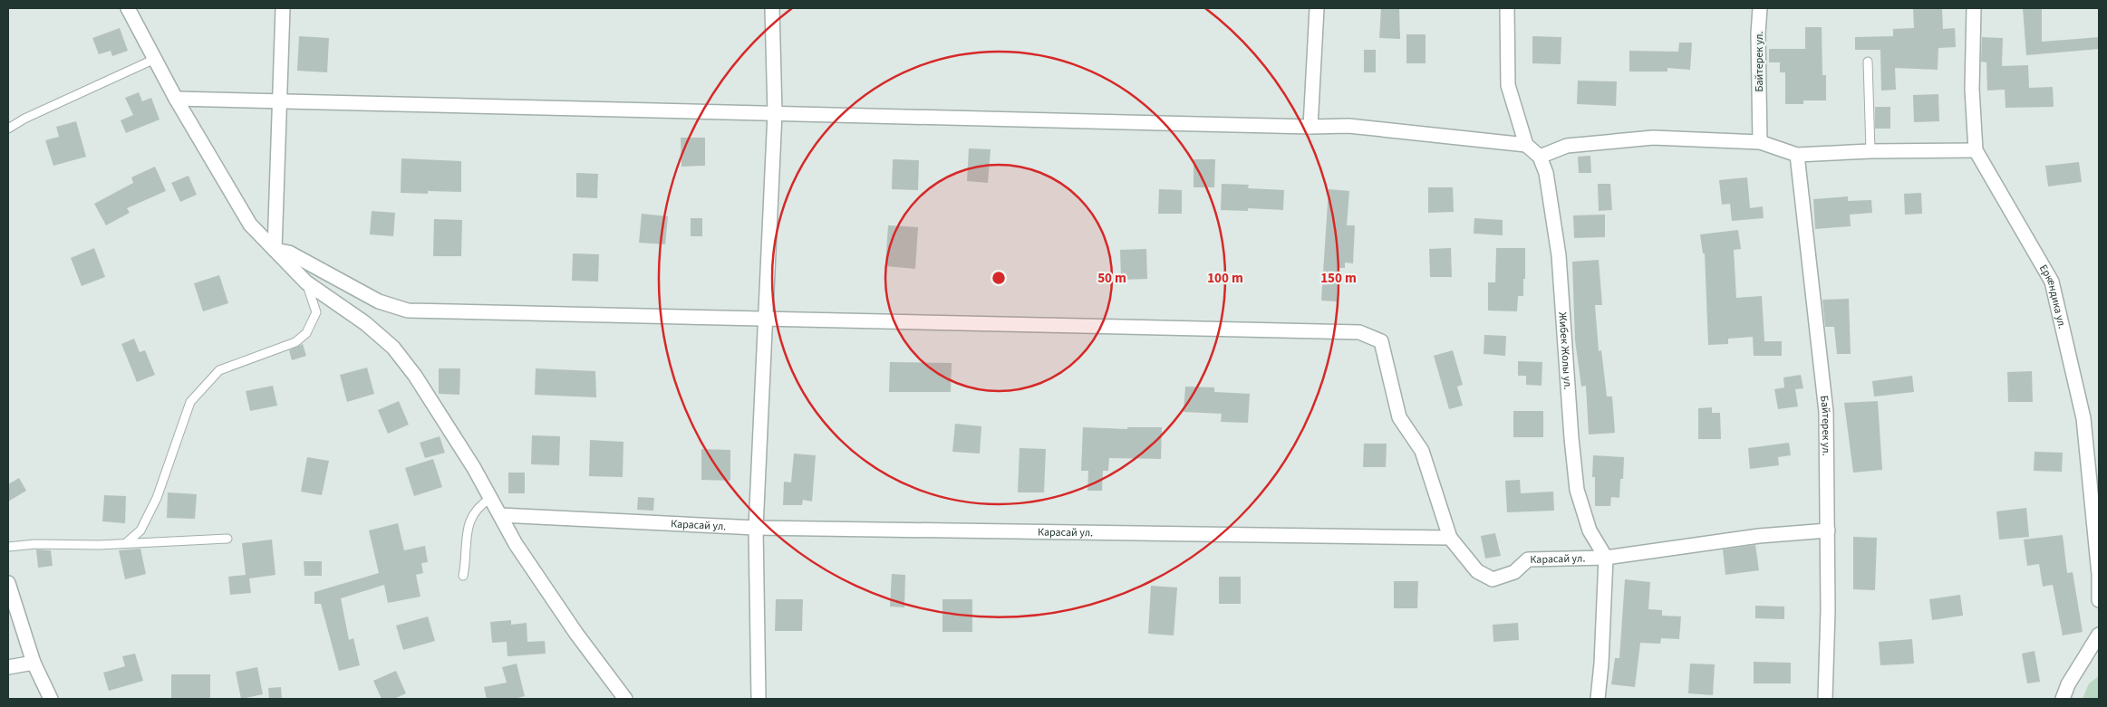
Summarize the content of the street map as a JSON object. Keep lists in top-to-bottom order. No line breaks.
{"streets":{"street":["Байтерек ул.","Еркендика ул.","Жибек Жолы ул.","Карасай ул."]},"crossings":[["Байтерек ул.","Карасай ул."],["Жибек Жолы ул.","Карасай ул."]],"rings":["50 m","100 m","150 m"]}
